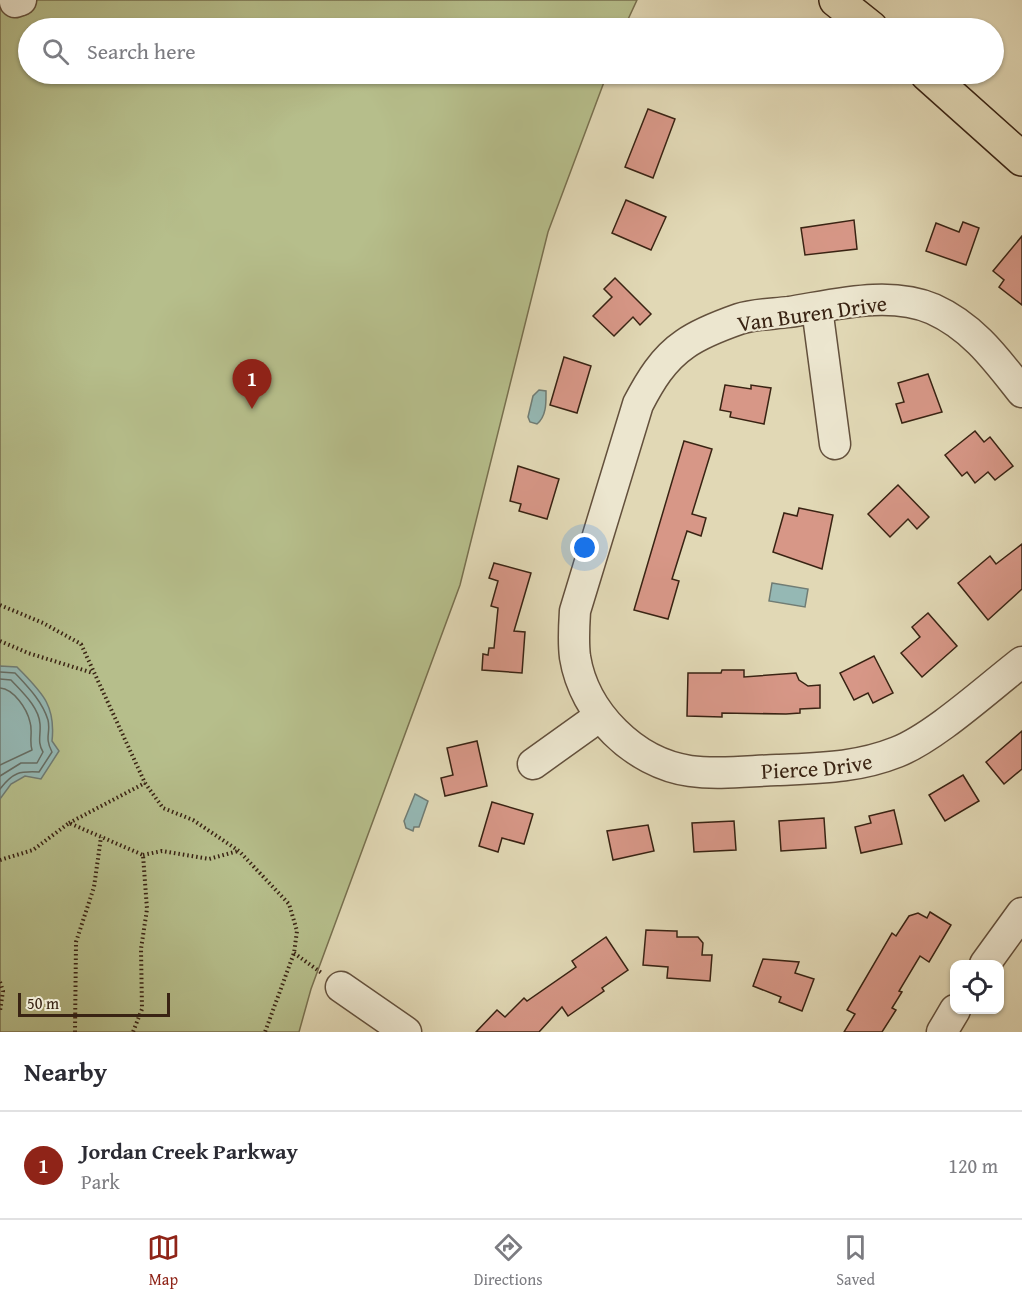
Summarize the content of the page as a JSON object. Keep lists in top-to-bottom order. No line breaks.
{"streets":{"street":["Van Buren Drive","Pierce Drive"]},"crossings":[["Van Buren Drive","Pierce Drive"]],"scale_bar":"50 m","page":{"search":"Search here","pins":"1","scale":"50 m","heading":"Nearby","list":[{"mark":"1","name":"Jordan Creek Parkway","note":"Park","value":"120 m"}],"nav":["Map","Directions","Saved"]}}
